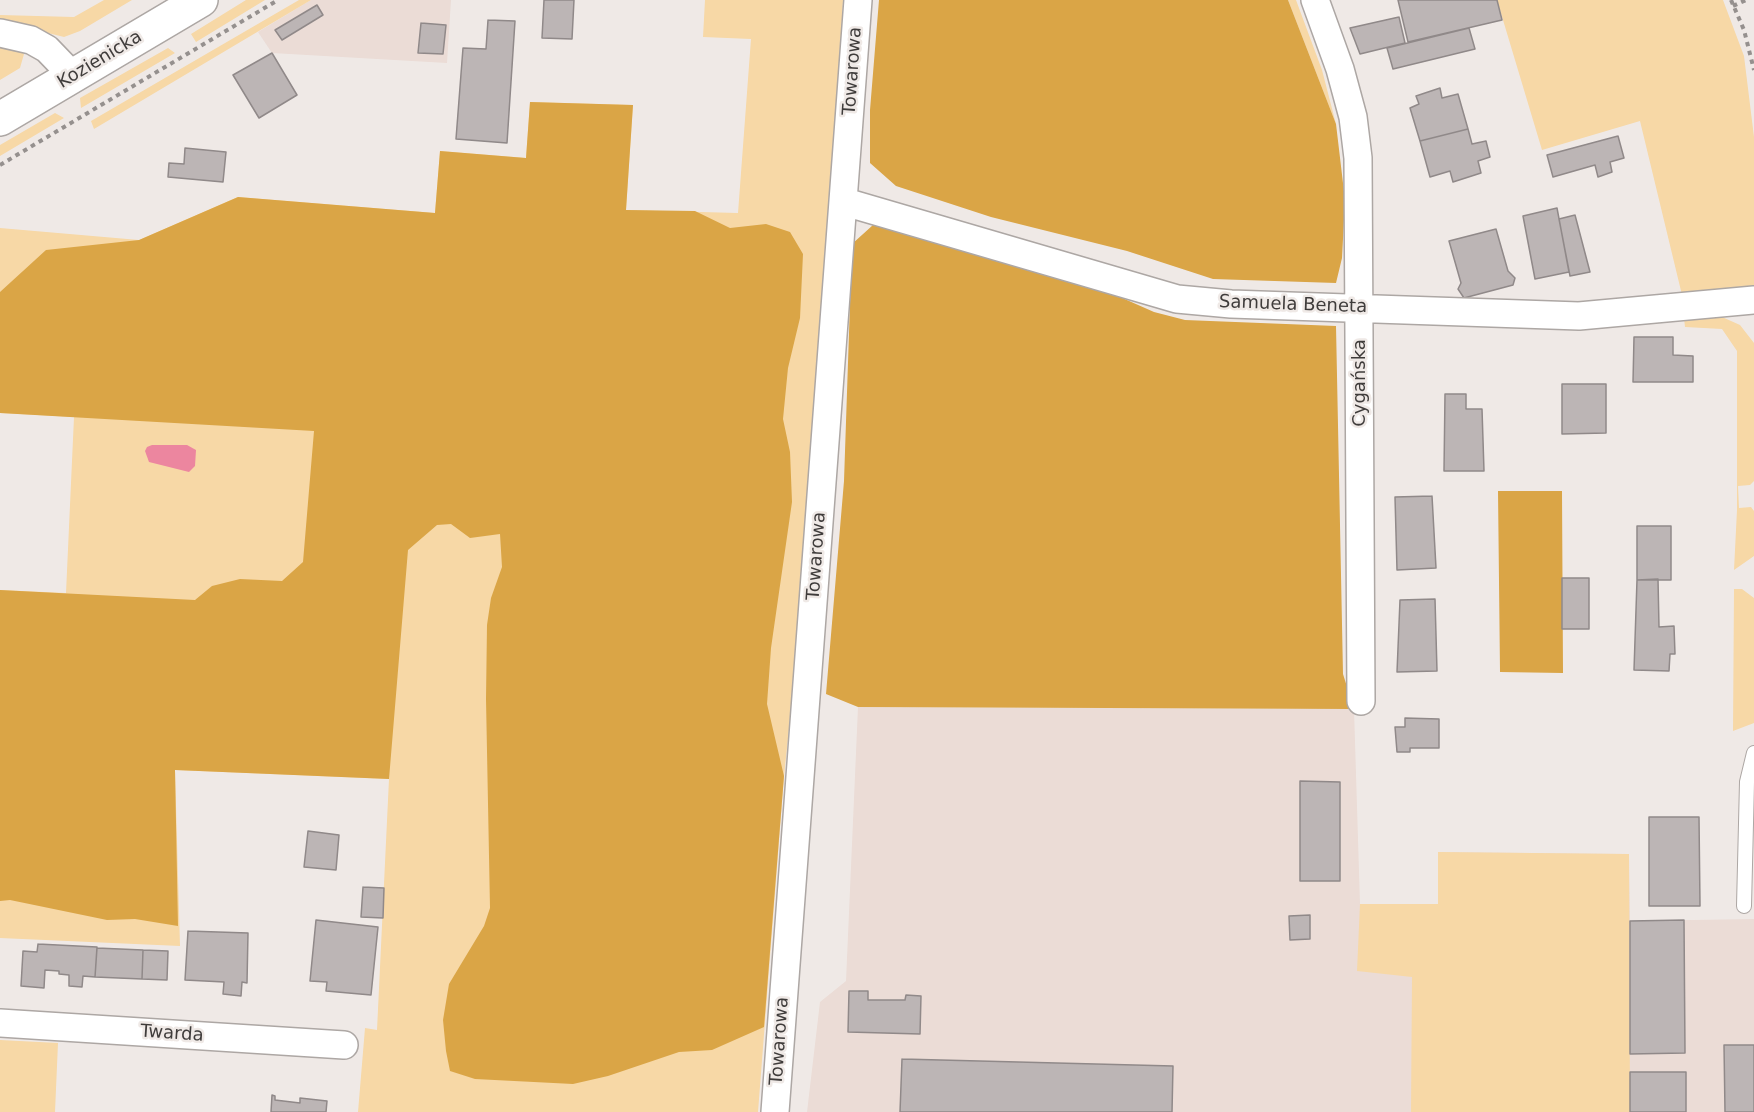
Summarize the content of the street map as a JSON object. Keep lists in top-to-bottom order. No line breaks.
{"streets":{"main road":["Kozienicka"],"street":["Towarowa","Samuela Beneta","Cygańska","Twarda"]},"crossings":[["Towarowa","Samuela Beneta"],["Samuela Beneta","Cygańska"]]}
